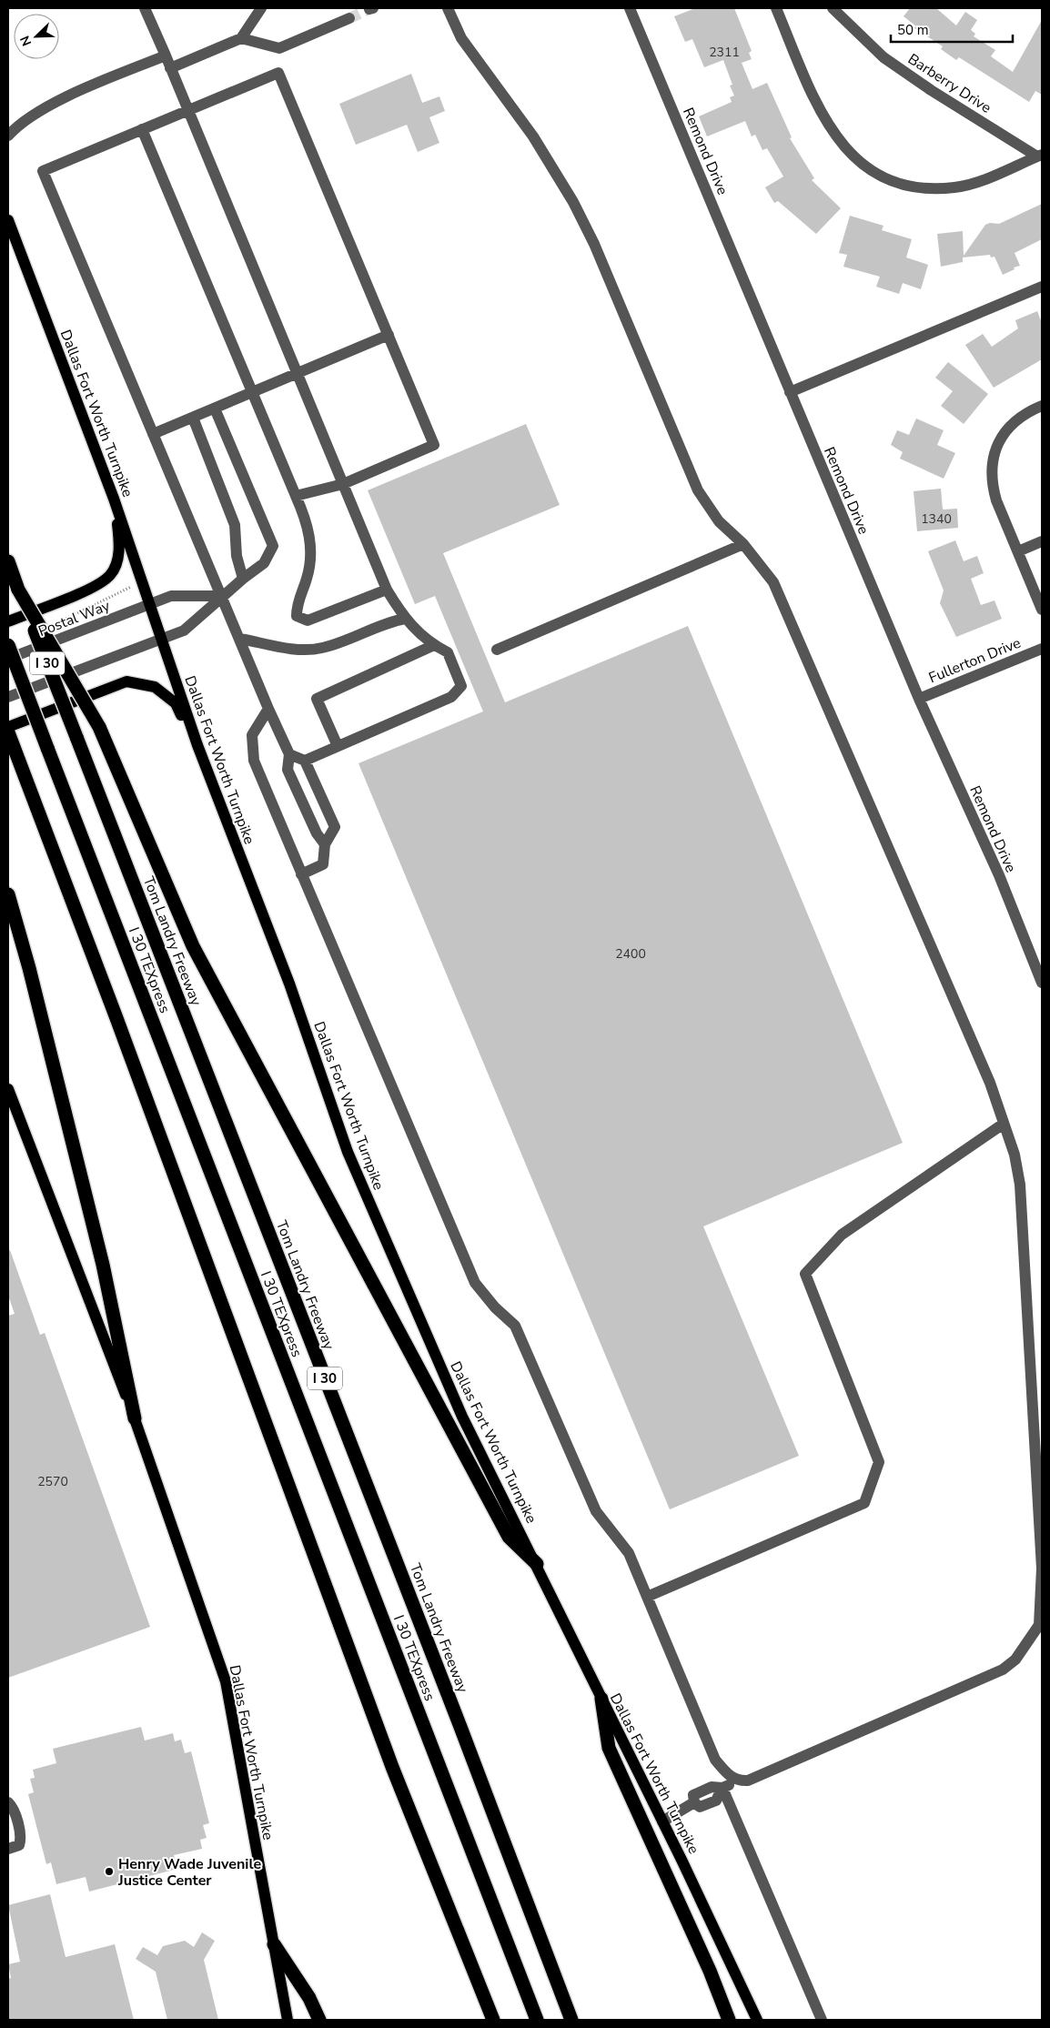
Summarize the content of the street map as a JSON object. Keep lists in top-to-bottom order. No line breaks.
{"streets":{"highway":["I 30","Tom Landry Freeway","I 30 TEXpress"],"main road":["Dallas Fort Worth Turnpike"],"street":["Barberry Drive","Remond Drive","Postal Way","Fullerton Drive"]},"crossings":[["Remond Drive","Fullerton Drive"],["Dallas Fort Worth Turnpike","Postal Way"]],"places":["Henry Wade Juvenile Justice Center"],"house_numbers":["2311","1340","2400","2570"],"scale_bar":"50 m","north":"bottom left"}
